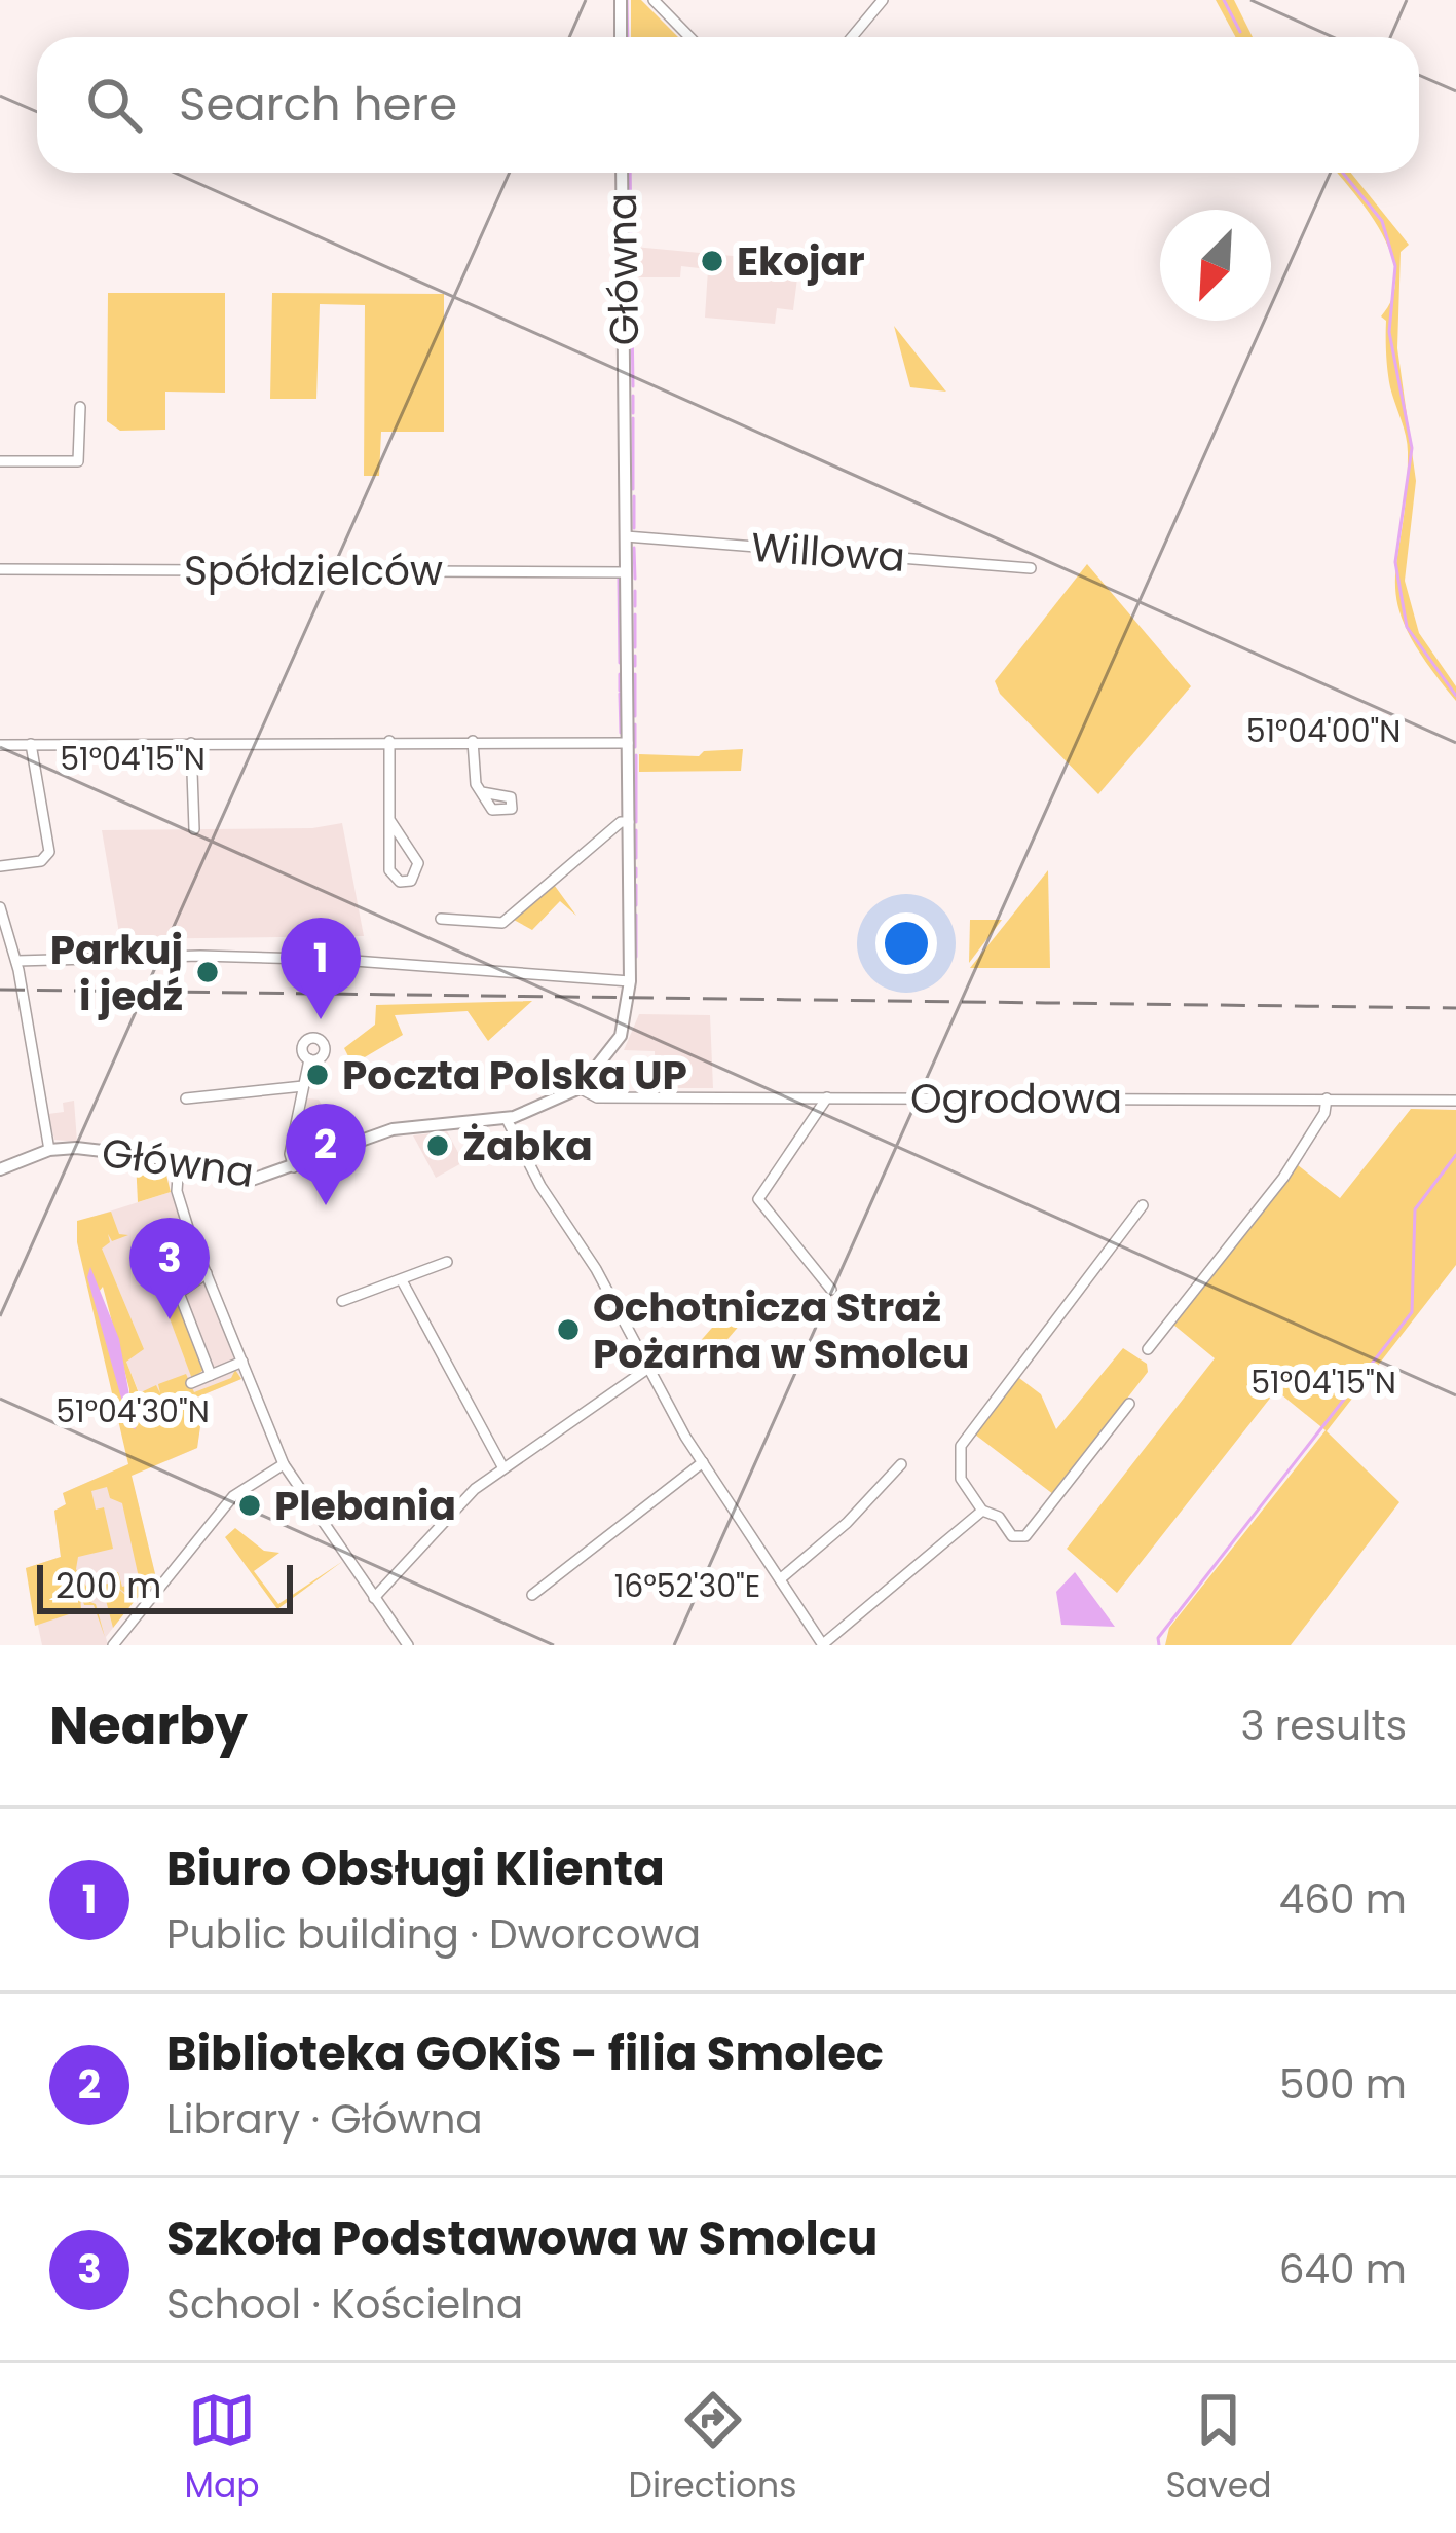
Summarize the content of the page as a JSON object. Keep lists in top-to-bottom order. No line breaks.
{"streets":{"street":["Główna","Willowa","Spółdzielców","Ogrodowa"]},"crossings":[["Główna","Willowa"],["Główna","Spółdzielców"],["Główna","Ogrodowa"]],"places":["Ekojar","Parkuj i jedź","Poczta Polska UP","Żabka","Ochotnicza Straż Pożarna w Smolcu","Plebania"],"scale_bar":"200 m","north":"bottom left","page":{"search":"Search here","pins":["1","2","3"],"scale":"200 m","heading":["Nearby","3 results"],"list":[{"mark":"1","name":"Biuro Obsługi Klienta","note":"Public building · Dworcowa","value":"460 m"},{"mark":"2","name":"Biblioteka GOKiS - filia Smolec","note":"Library · Główna","value":"500 m"},{"mark":"3","name":"Szkoła Podstawowa w Smolcu","note":"School · Kościelna","value":"640 m"}],"nav":["Map","Directions","Saved"]},"coordinates":["51°04'00\"N","51°04'15\"N","51°04'30\"N","16°52'30\"E"]}
